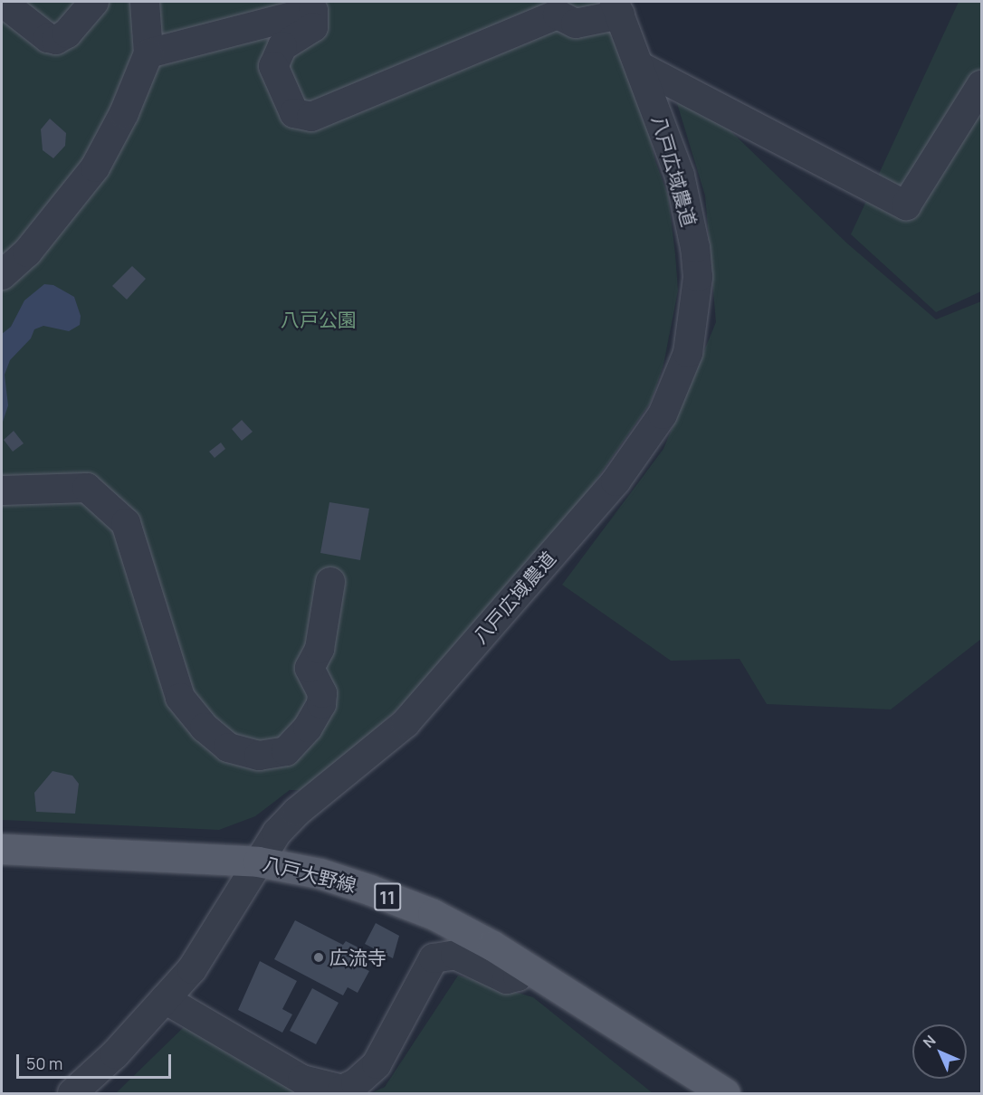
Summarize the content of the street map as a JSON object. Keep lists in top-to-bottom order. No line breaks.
{"streets":{"main road":["八戸大野線","11"],"street":["八戸広域農道"]},"crossings":[["八戸広域農道","八戸大野線"]],"parks":["八戸公園"],"places":["広流寺"],"scale_bar":"50 m","north":"top left"}
